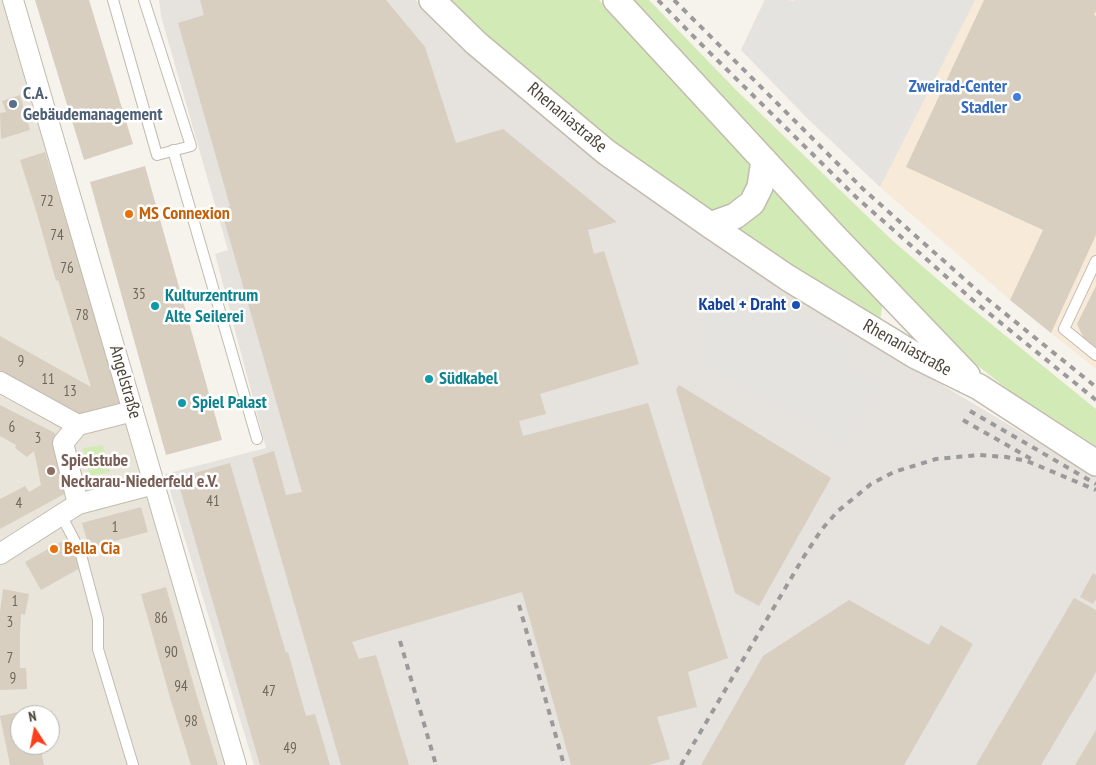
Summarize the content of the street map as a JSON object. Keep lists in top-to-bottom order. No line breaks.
{"streets":{"street":["Rhenaniastraße","Angelstraße"]},"places":["Zweirad-Center Stadler","C.A. Gebäudemanagement","MS Connexion","Kabel + Draht","Kulturzentrum Alte Seilerei","Südkabel","Spiel Palast","Spielstube Neckarau-Niederfeld e.V.","Bella Cia"],"house_numbers":["72","74","76","35","78","9","11","13","6","3","41","4","1","1","86","3","90","7","9","94","47","98","49"],"north":"top"}
